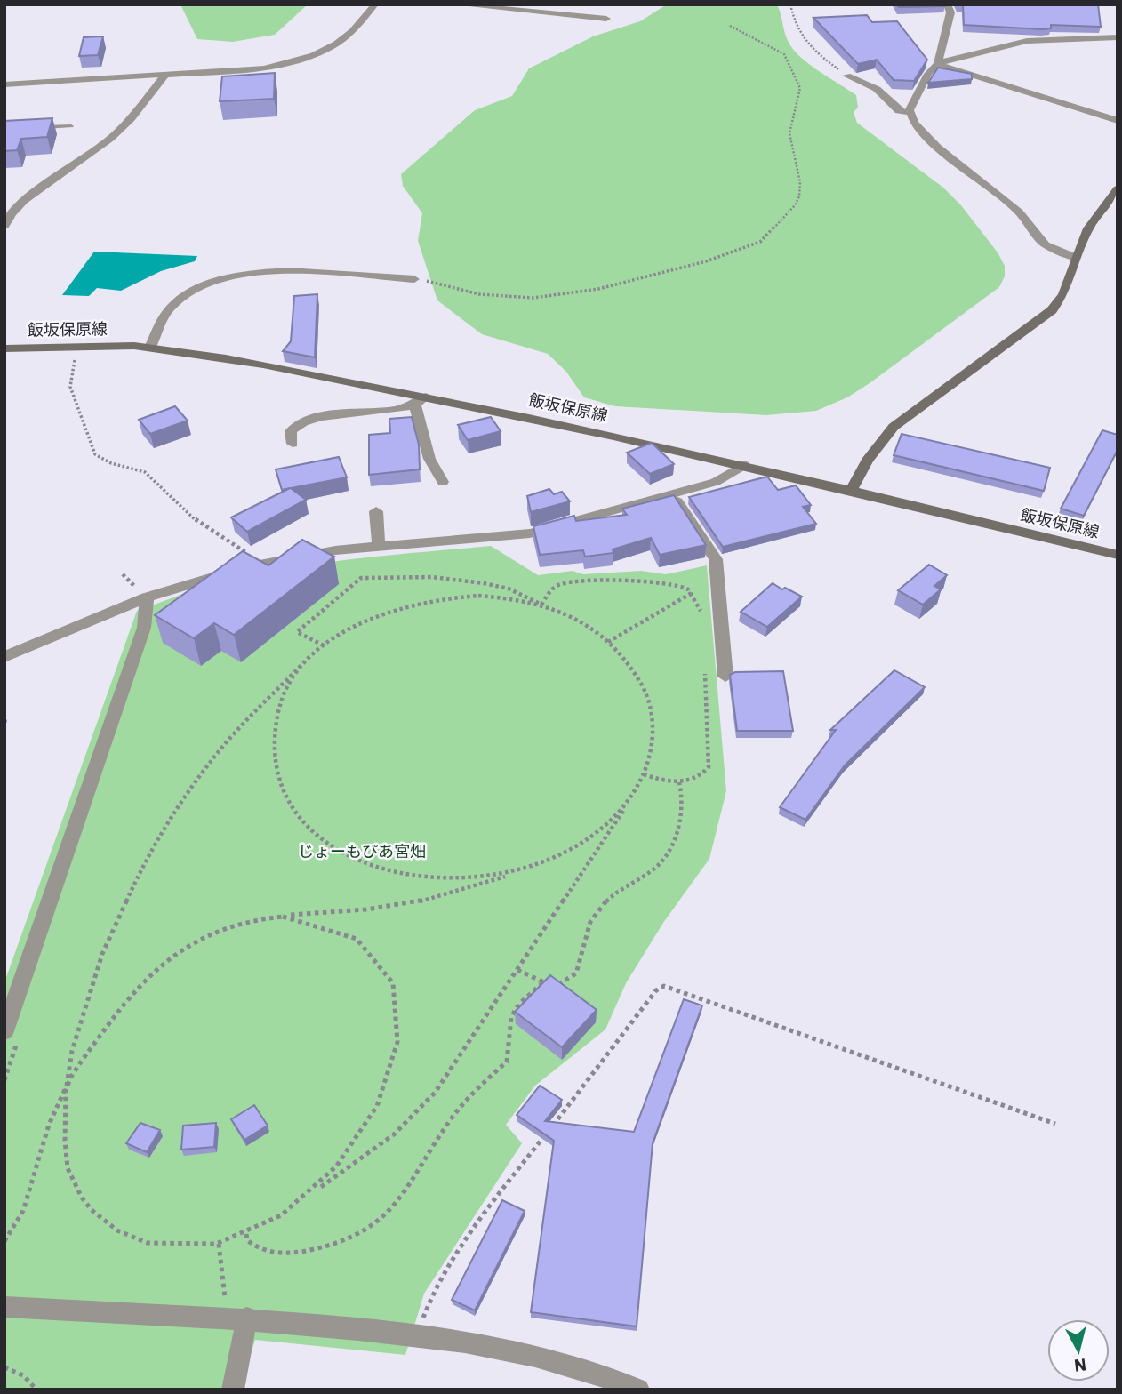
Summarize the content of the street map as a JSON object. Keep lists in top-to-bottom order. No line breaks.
{"streets":{"main road":["飯坂保原線"]},"parks":["じょーもぴあ宮畑"],"north":"bottom"}
